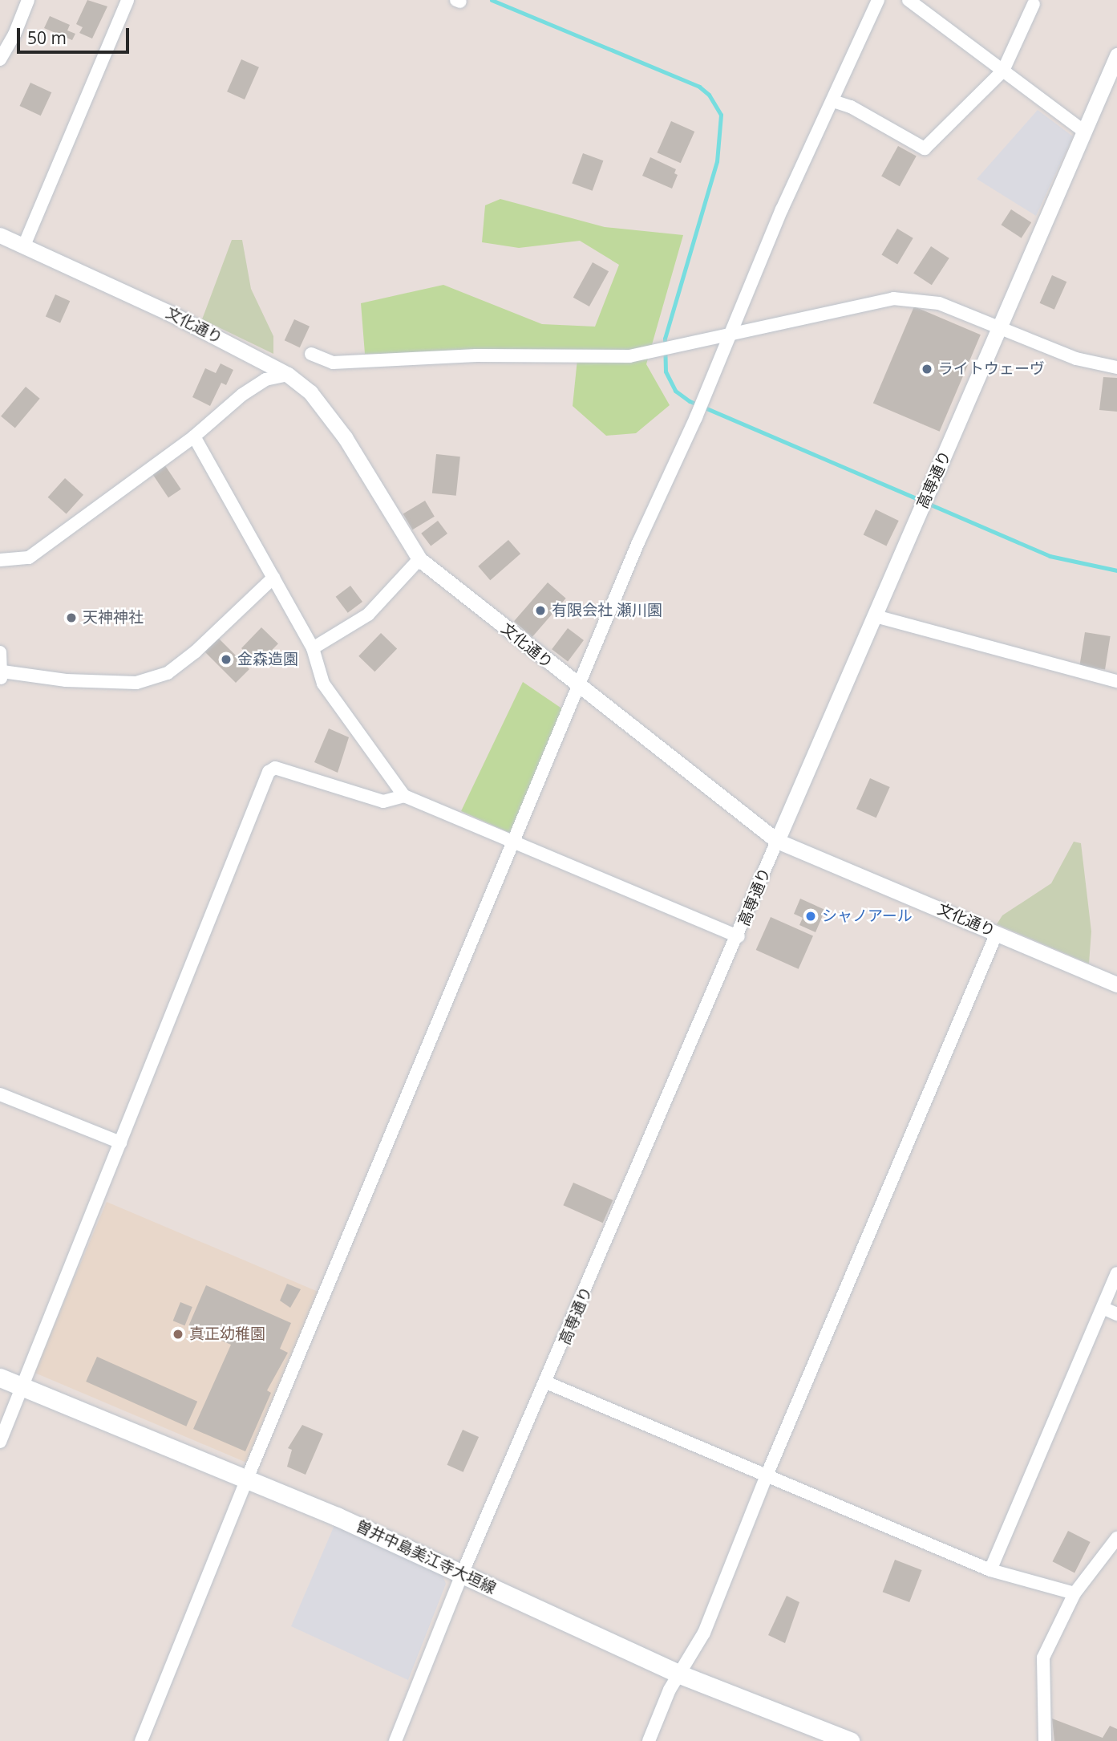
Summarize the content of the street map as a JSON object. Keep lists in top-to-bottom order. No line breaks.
{"streets":{"main road":["曽井中島美江寺大垣線"],"street":["文化通り","高専通り"]},"crossings":[["文化通り","高専通り"],["高専通り","曽井中島美江寺大垣線"]],"places":["ライトウェーヴ","有限会社 瀬川園","天神神社","金森造園","シャノアール","真正幼稚園"],"scale_bar":"50 m"}
